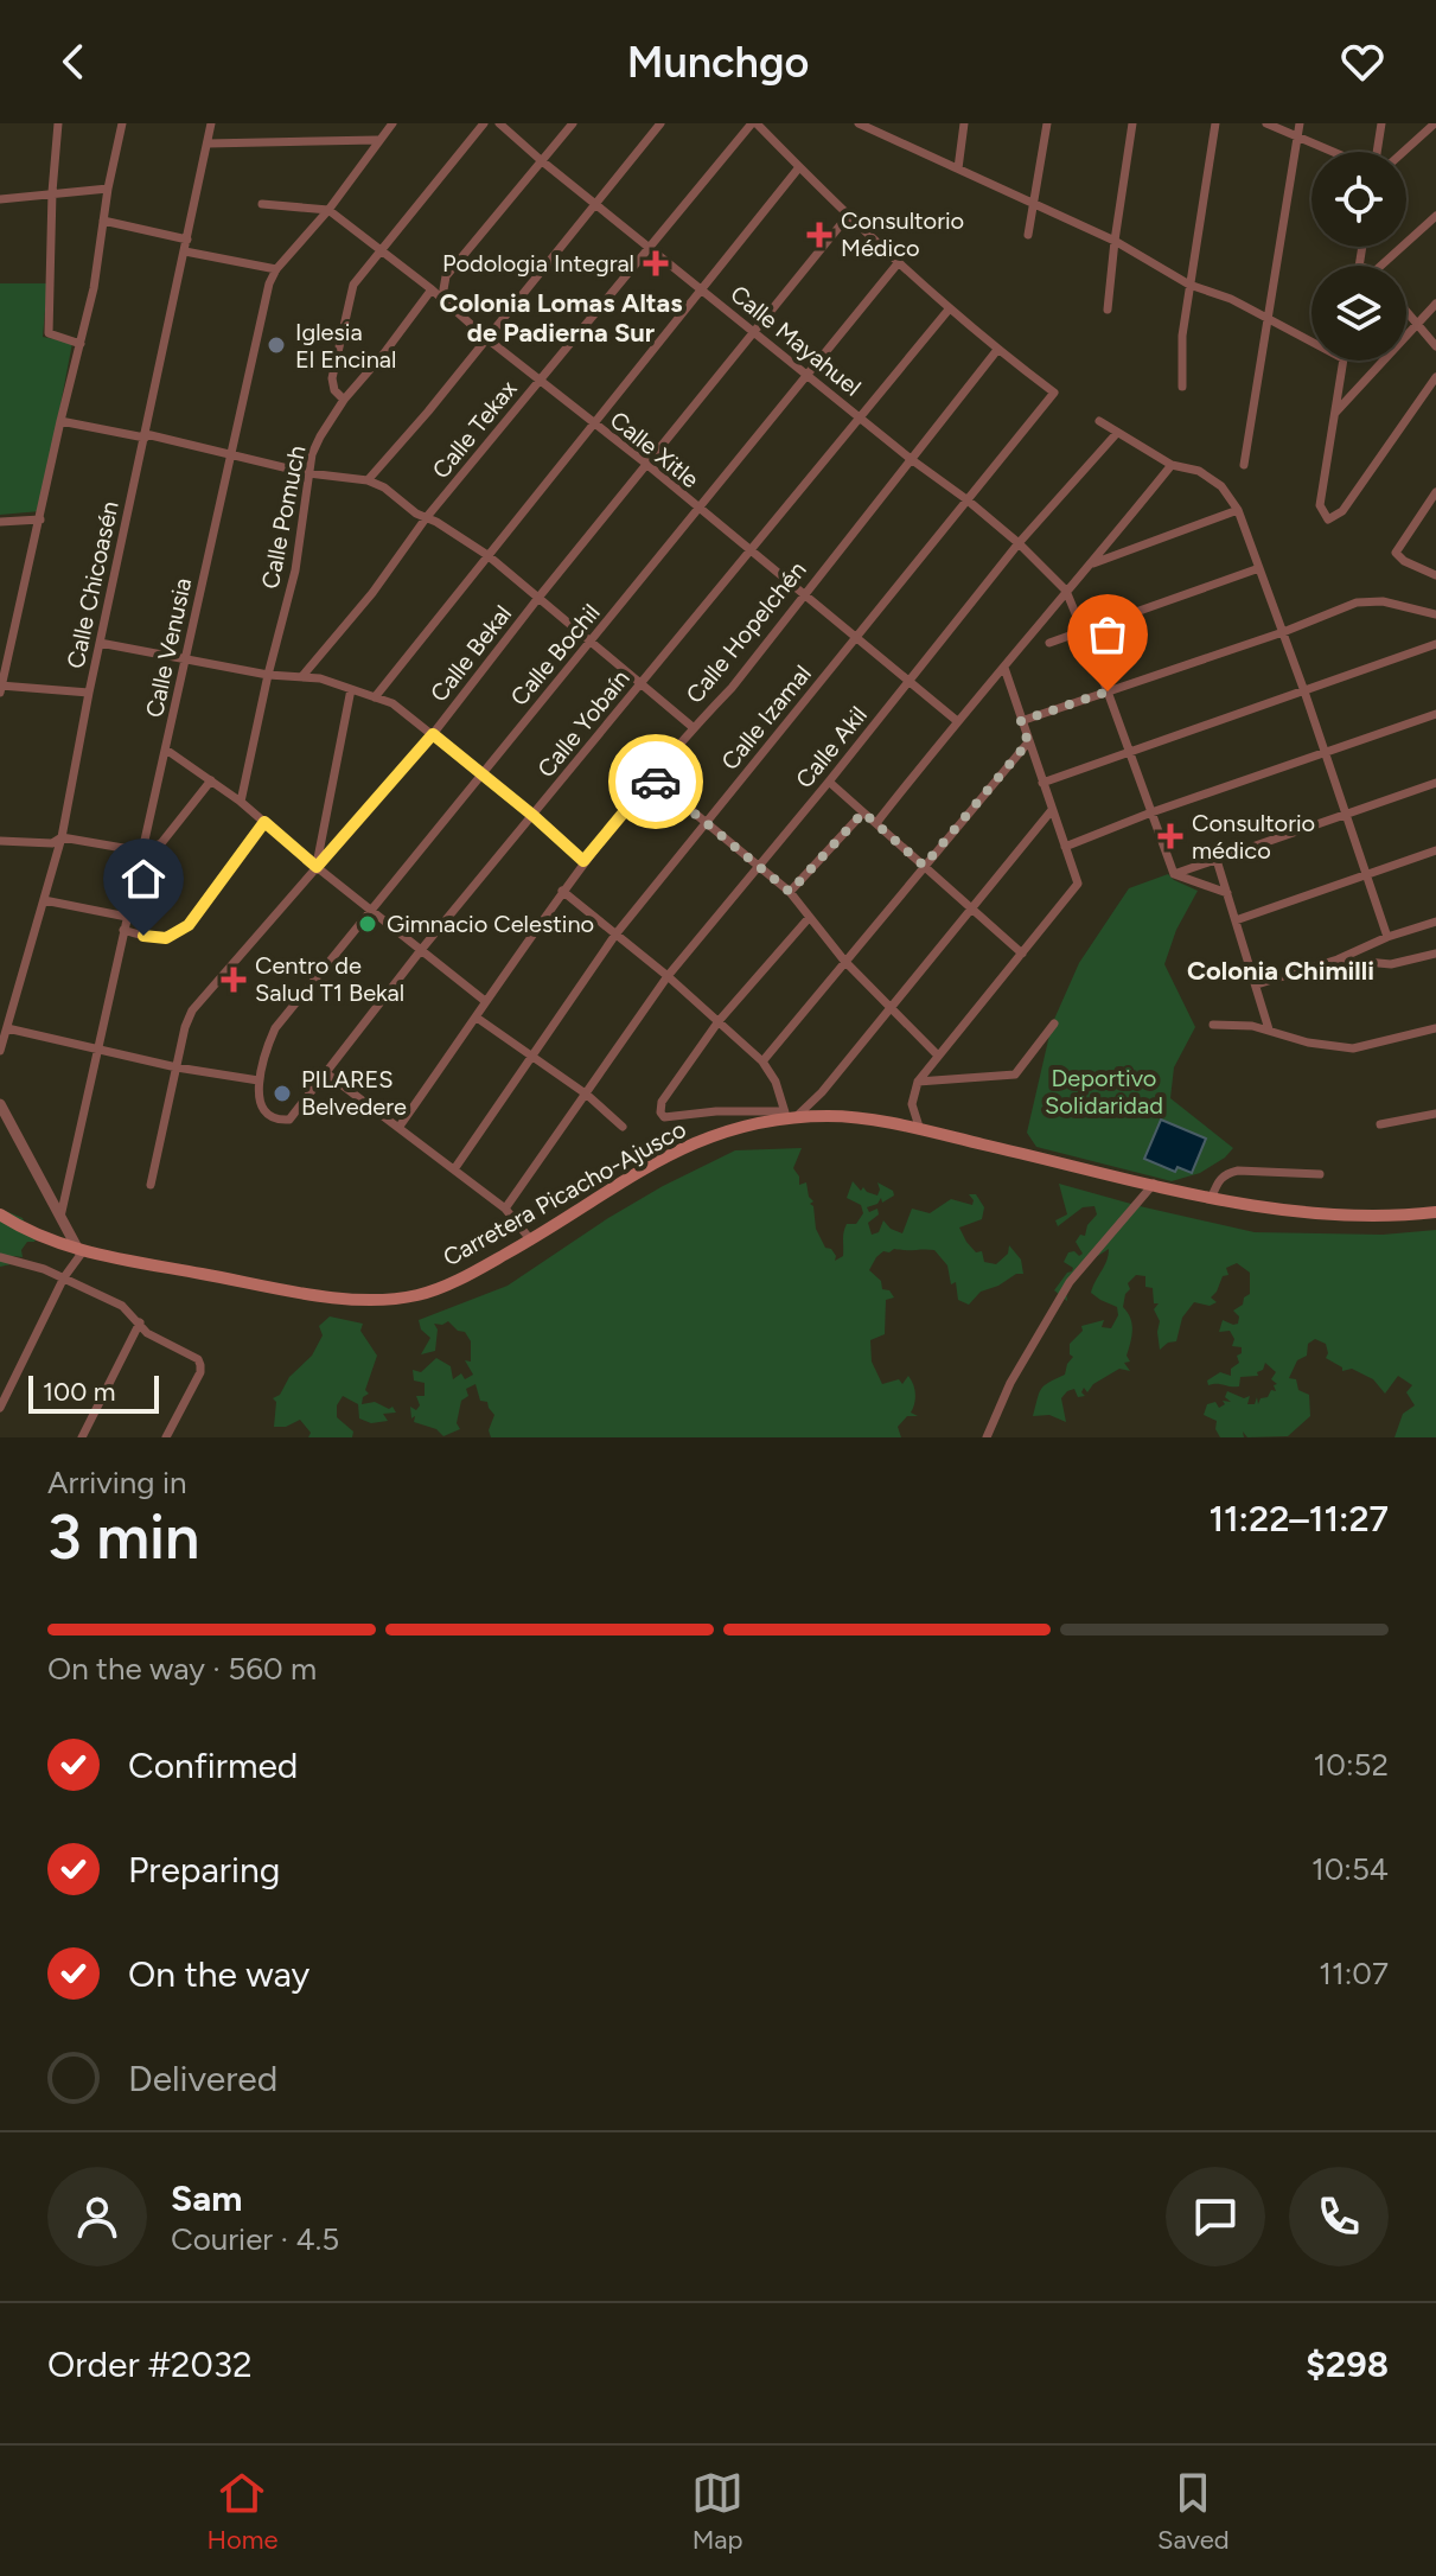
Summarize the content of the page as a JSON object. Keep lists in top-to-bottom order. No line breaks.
{"streets":{"main road":["Carretera Picacho-Ajusco"],"street":["Calle Mayahuel","Calle Tekax","Calle Xitle","Calle Pomuch","Calle Chicoasén","Calle Hopelchén","Calle Venusia","Calle Bekal","Calle Bochil","Calle Izamal","Calle Yobaín","Calle Akil"]},"crossings":[["Calle Mayahuel","Calle Tekax"],["Calle Mayahuel","Calle Hopelchén"],["Calle Mayahuel","Calle Bekal"],["Calle Mayahuel","Calle Bochil"],["Calle Mayahuel","Calle Izamal"],["Calle Mayahuel","Calle Yobaín"],["Calle Mayahuel","Calle Akil"],["Calle Tekax","Calle Xitle"],["Calle Xitle","Calle Pomuch"],["Calle Xitle","Calle Hopelchén"],["Calle Xitle","Calle Venusia"],["Calle Xitle","Calle Bekal"],["Calle Xitle","Calle Bochil"],["Calle Xitle","Calle Izamal"],["Calle Xitle","Calle Yobaín"],["Calle Xitle","Calle Akil"],["Calle Hopelchén","Calle Izamal"],["Calle Bochil","Calle Yobaín"]],"districts":["Colonia Lomas Altas de Padierna Sur","Colonia Chimilli"],"parks":["Deportivo Solidaridad"],"places":{"health":["Consultorio Médico","Podologia Integral","Consultorio médico","Centro de Salud T1 Bekal"],"other":["Iglesia El Encinal","Gimnacio Celestino","PILARES Belvedere"]},"scale_bar":"100 m","page":{"header":"Munchgo","scale":"100 m","heading":["3 min","Arriving in","11:22–11:27"],"panel":["Sam","Courier · 4.5","Order #2032","$298"],"bar":"On the way · 560 m","list":[["Confirmed","10:52"],["Preparing","10:54"],["On the way","11:07"],"Delivered"],"tabs":["Home","Map","Saved"]}}
